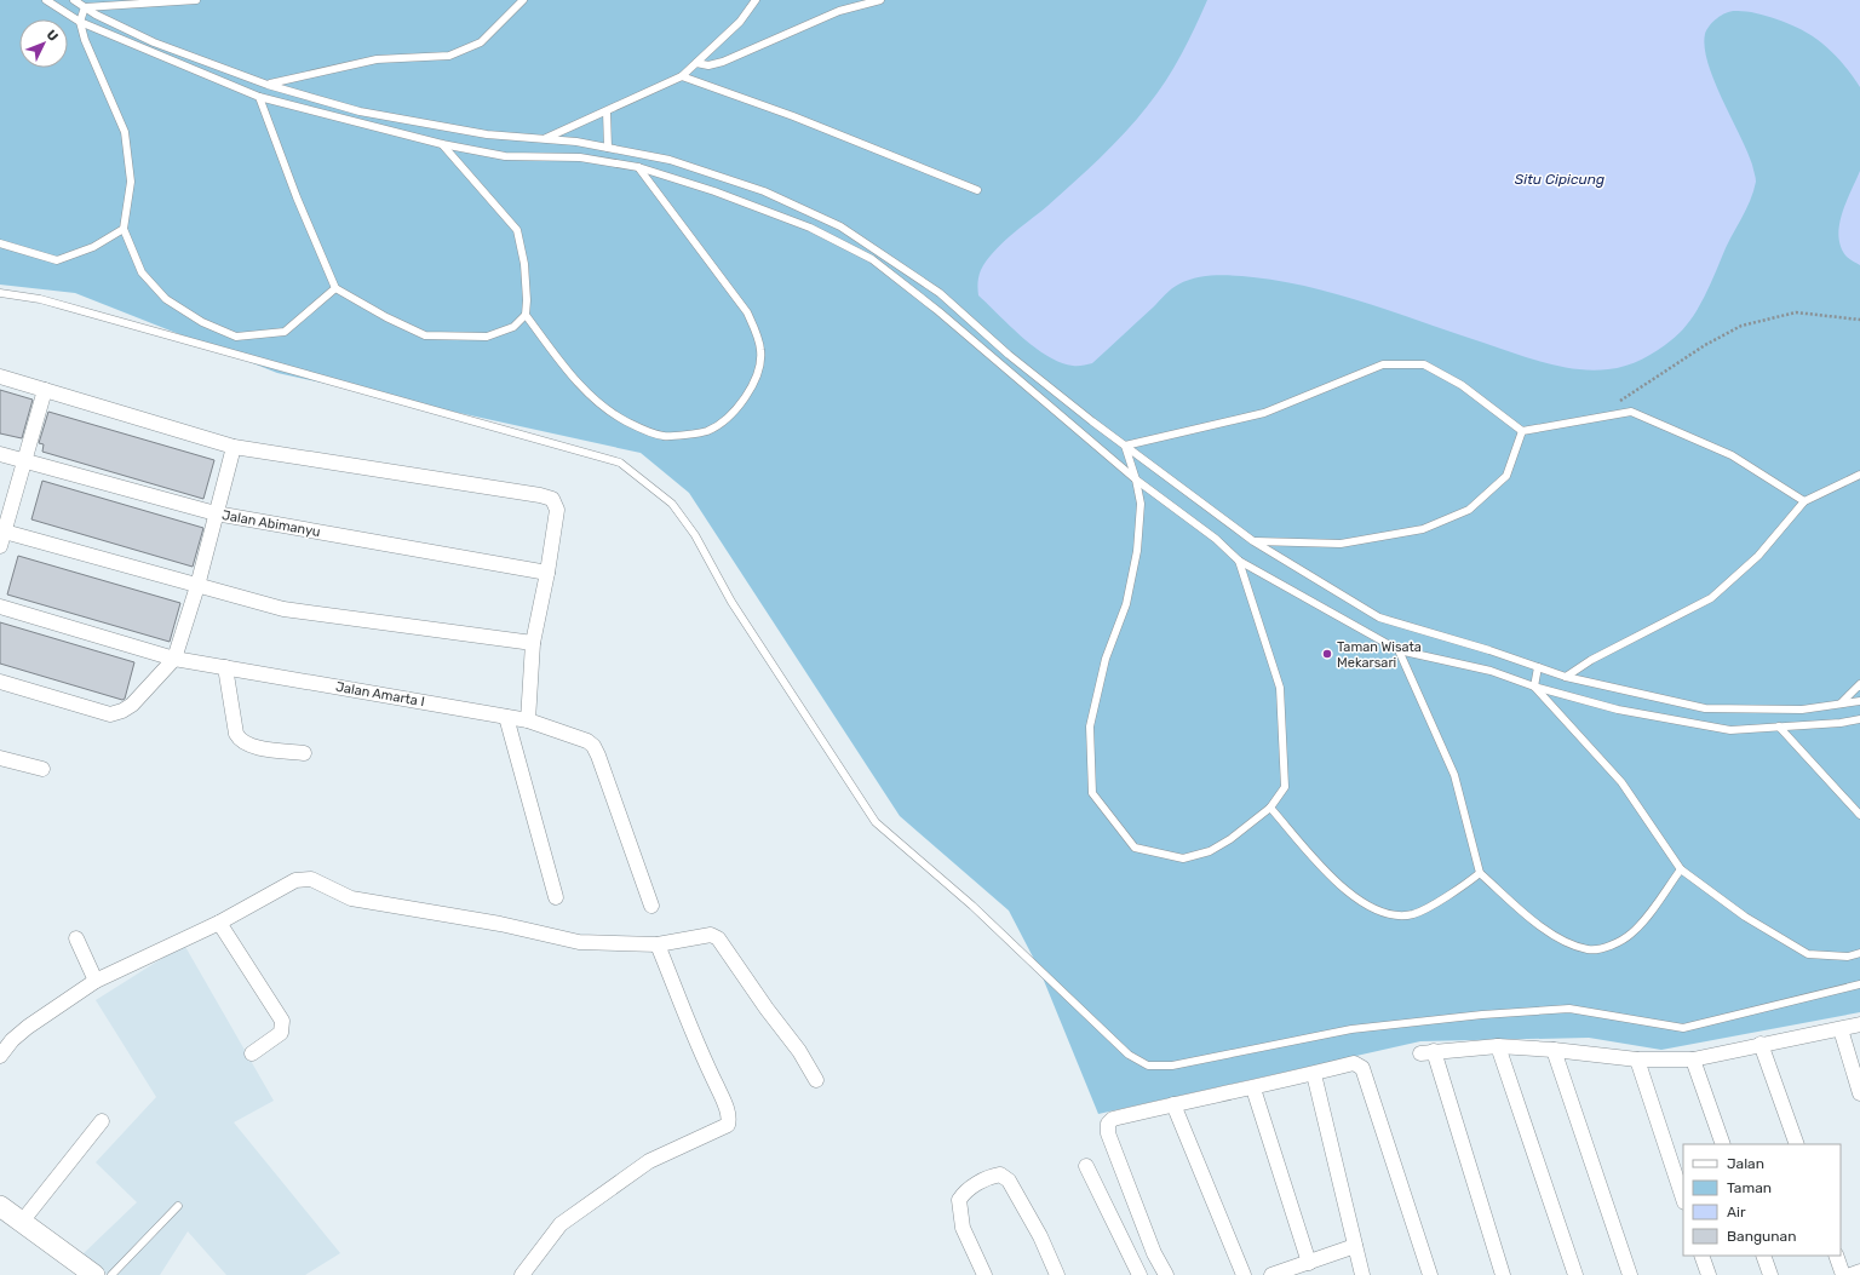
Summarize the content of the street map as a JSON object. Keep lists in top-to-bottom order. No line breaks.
{"streets":{"street":["Jalan Abimanyu","Jalan Amarta I"]},"water":["Situ Cipicung"],"places":["Taman Wisata Mekarsari"],"legend":["Jalan","Taman","Air","Bangunan"],"north":"top right"}
